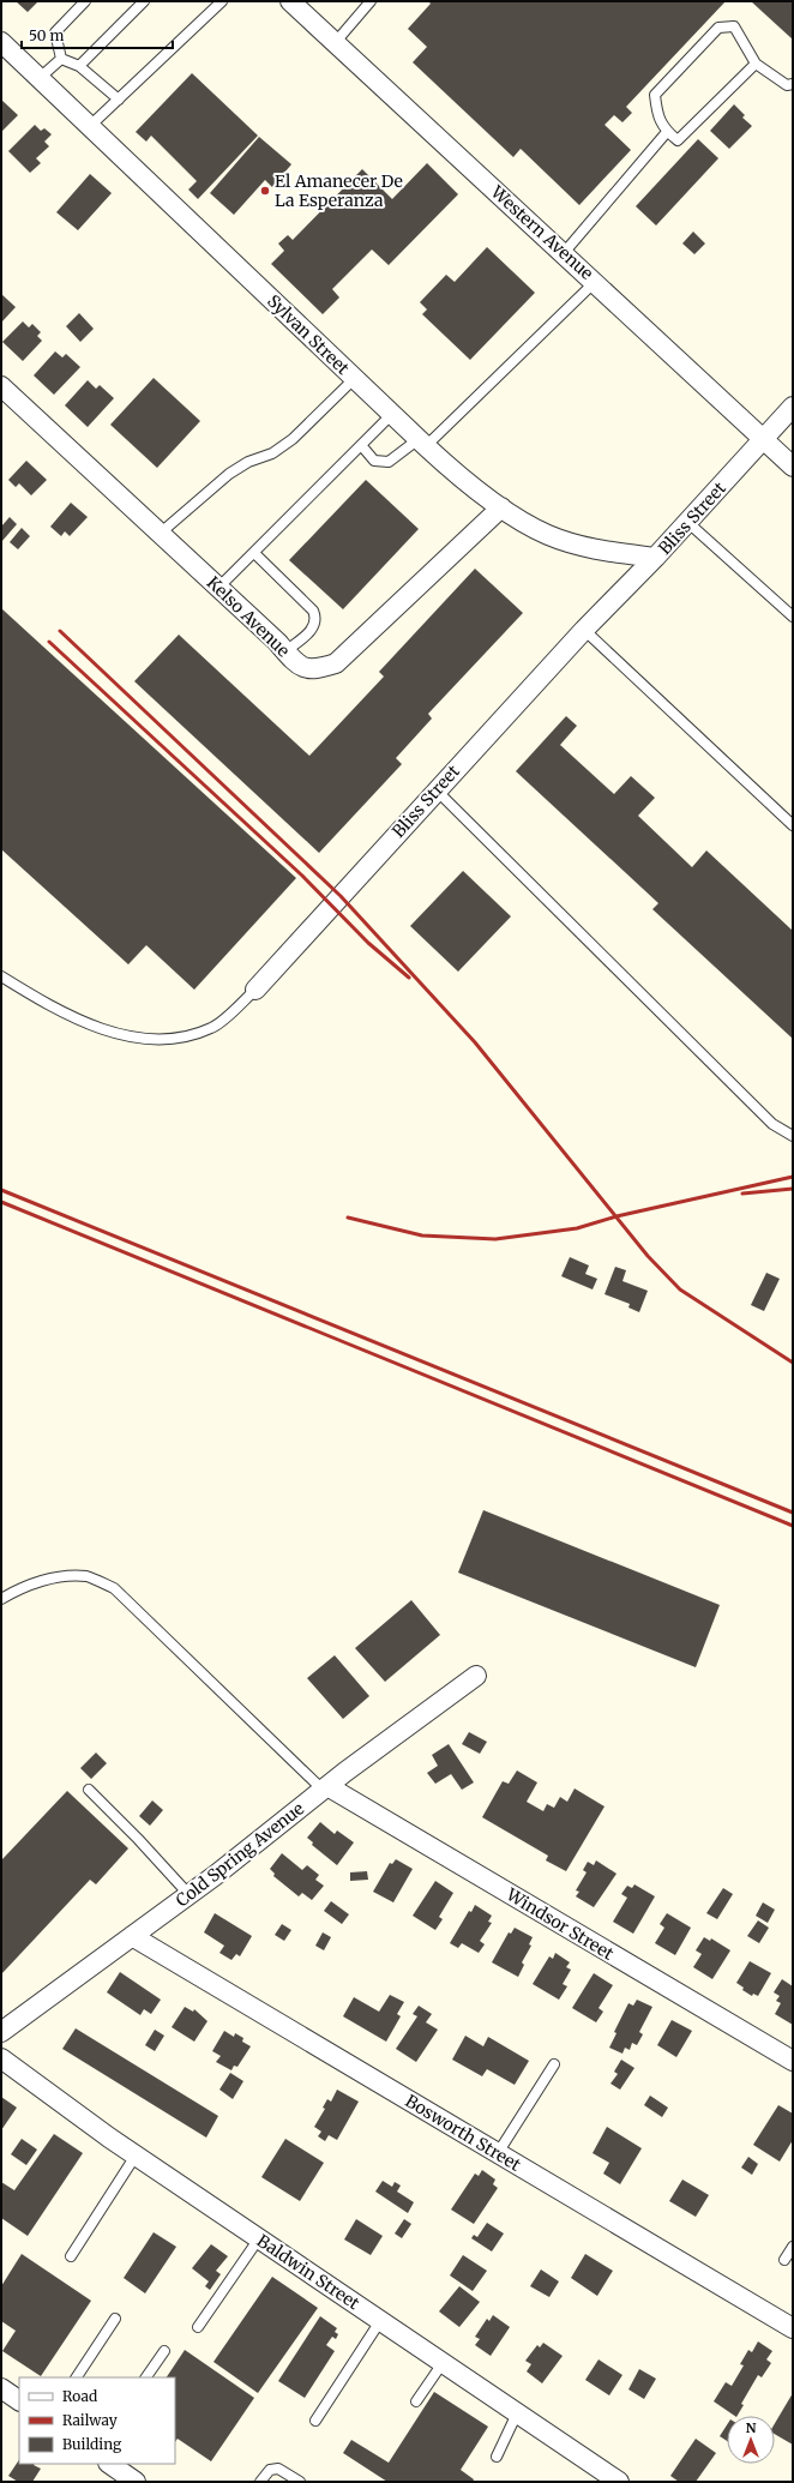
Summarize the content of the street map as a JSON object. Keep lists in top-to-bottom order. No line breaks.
{"streets":{"street":["Western Avenue","Sylvan Street","Bliss Street","Kelso Avenue","Cold Spring Avenue","Windsor Street","Bosworth Street","Baldwin Street"]},"crossings":[["Western Avenue","Bliss Street"],["Sylvan Street","Bliss Street"],["Sylvan Street","Kelso Avenue"],["Cold Spring Avenue","Windsor Street"],["Cold Spring Avenue","Bosworth Street"]],"places":["El Amanecer De La Esperanza"],"legend":["Road","Railway","Building"],"scale_bar":"50 m","north":"top"}
